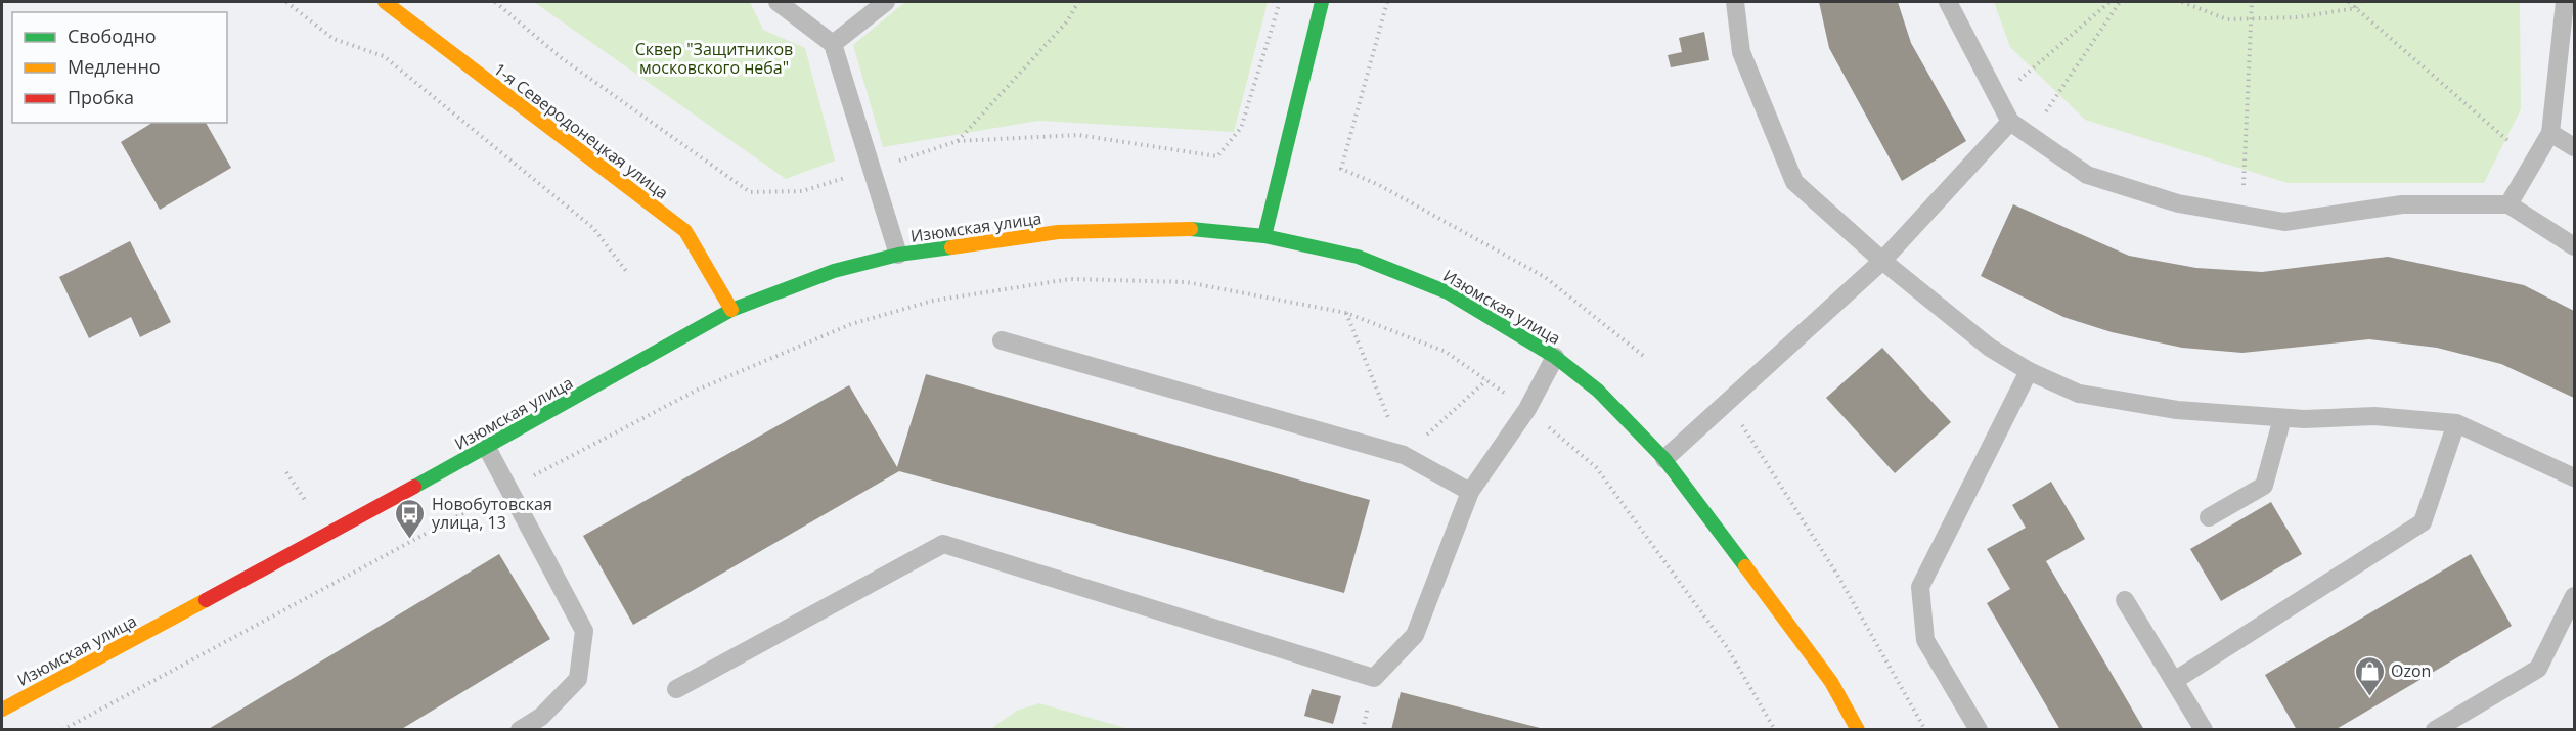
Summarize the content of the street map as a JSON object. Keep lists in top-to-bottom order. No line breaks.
{"streets":{"street":["1-я Северодонецкая улица","Изюмская улица"]},"crossings":[["1-я Северодонецкая улица","Изюмская улица"]],"parks":["Сквер \"Защитников московского неба\""],"places":{"bus stop":["Новобутовская улица, 13"],"shop":["Ozon"]},"legend":["Свободно","Медленно","Пробка"]}
